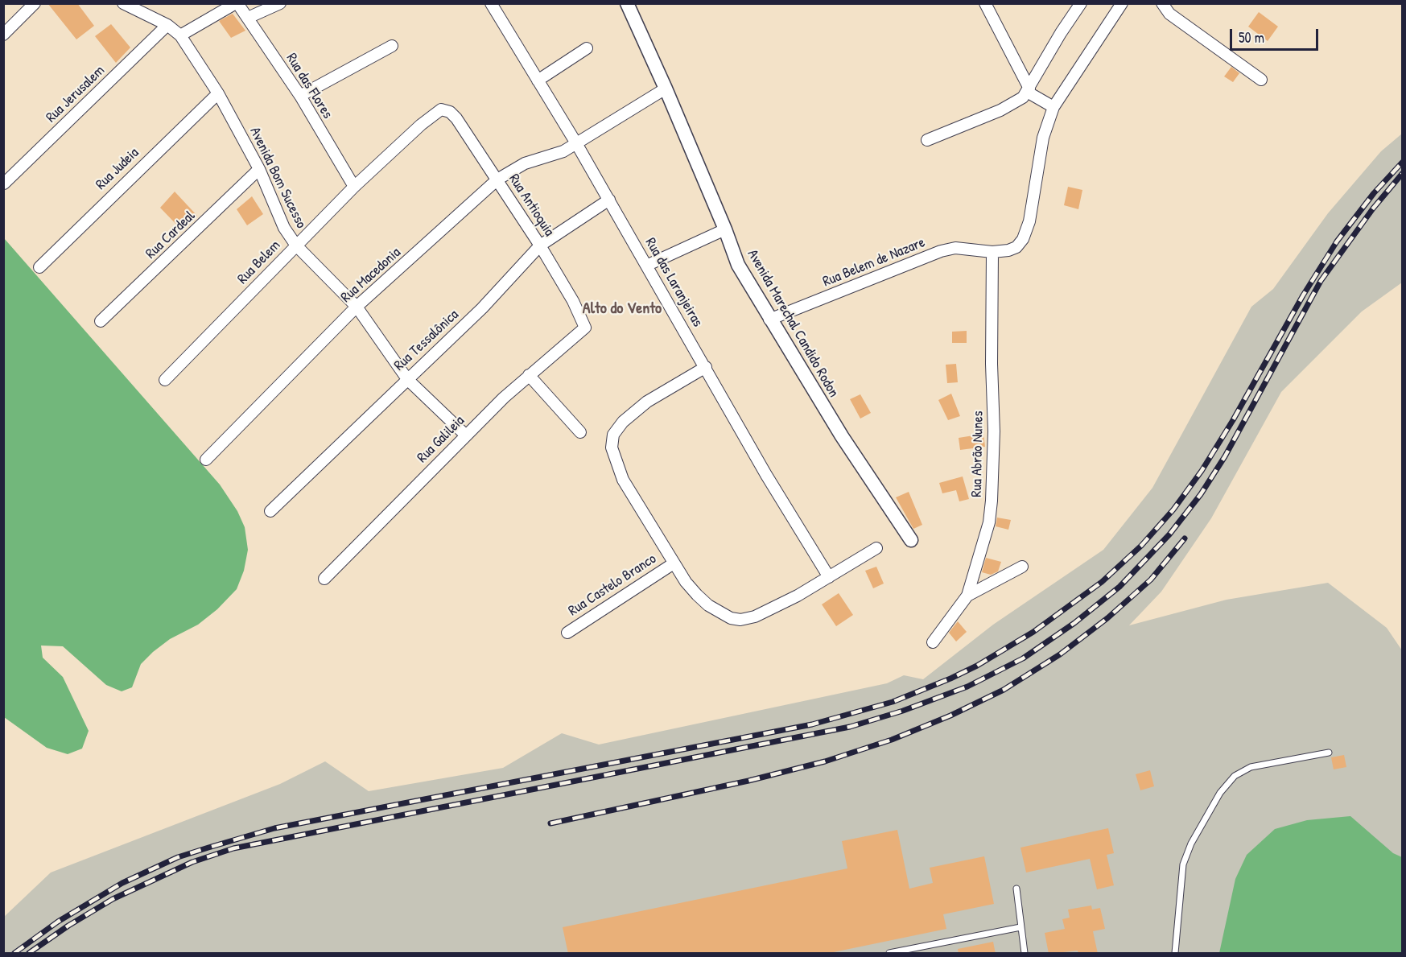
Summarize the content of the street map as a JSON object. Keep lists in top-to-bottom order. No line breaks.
{"streets":{"street":["Rua das Flores","Rua Jerusalem","Rua Judeia","Avenida Bom Sucesso","Rua Antioquia","Rua Cardeal","Rua Belem","Rua Belem de Nazare","Rua Macedonia","Rua das Laranjeiras","Avenida Marechal Candido Rodon","Rua Tessalônica","Rua Galileia","Rua Abrão Nunes","Rua Castelo Branco"]},"crossings":[["Rua das Flores","Rua Belem"],["Rua Jerusalem","Avenida Bom Sucesso"],["Rua Judeia","Avenida Bom Sucesso"],["Avenida Bom Sucesso","Rua Cardeal"],["Avenida Bom Sucesso","Rua Belem"],["Avenida Bom Sucesso","Rua Macedonia"],["Avenida Bom Sucesso","Rua Tessalônica"],["Avenida Bom Sucesso","Rua Galileia"],["Rua Antioquia","Rua Belem"],["Rua Antioquia","Rua Macedonia"],["Rua Antioquia","Rua Tessalônica"],["Rua Antioquia","Rua Galileia"],["Rua Belem de Nazare","Avenida Marechal Candido Rodon"],["Rua Belem de Nazare","Rua Abrão Nunes"],["Rua Macedonia","Rua das Laranjeiras"],["Rua Macedonia","Avenida Marechal Candido Rodon"],["Rua das Laranjeiras","Rua Tessalônica"],["Rua das Laranjeiras","Rua Castelo Branco"]],"districts":["Alto do Vento"],"scale_bar":"50 m"}
